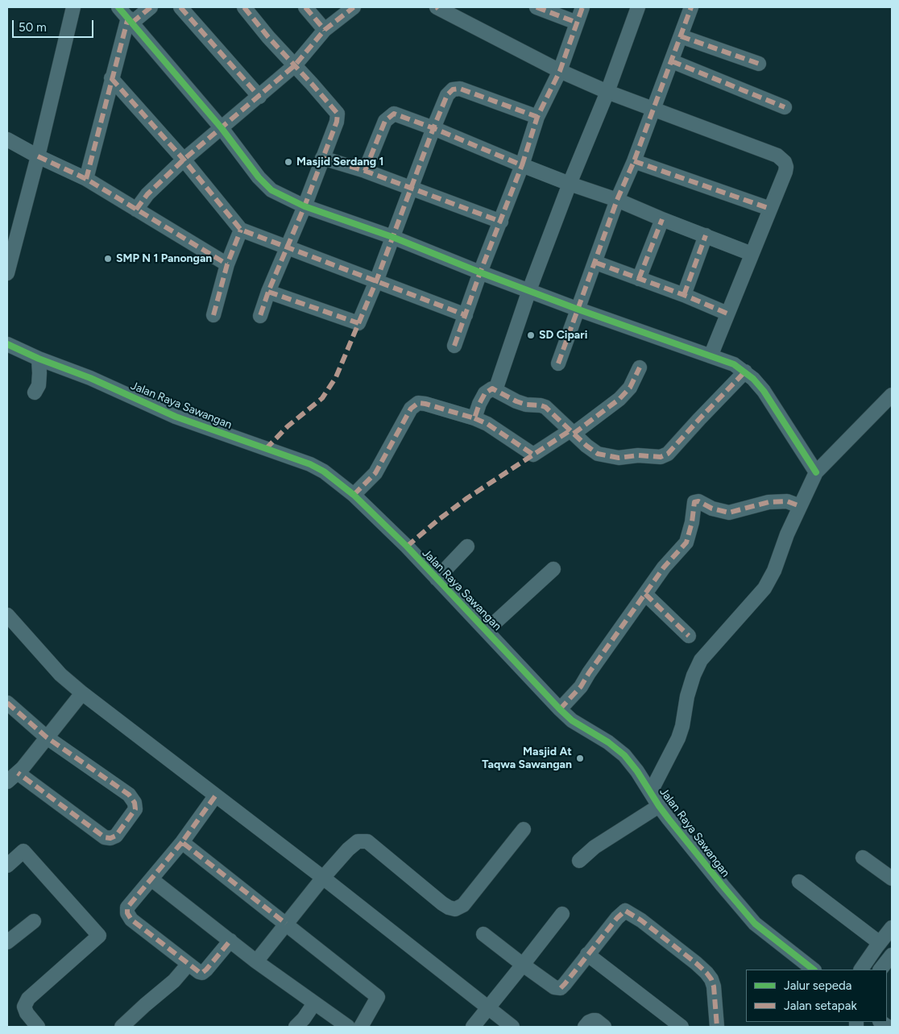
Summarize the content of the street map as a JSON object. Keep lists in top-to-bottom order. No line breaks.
{"streets":{"street":["Jalan Raya Sawangan"]},"places":["Masjid Serdang 1","SMP N 1 Panongan","SD Cipari","Masjid At Taqwa Sawangan"],"legend":["Jalur sepeda","Jalan setapak"],"scale_bar":"50 m"}
